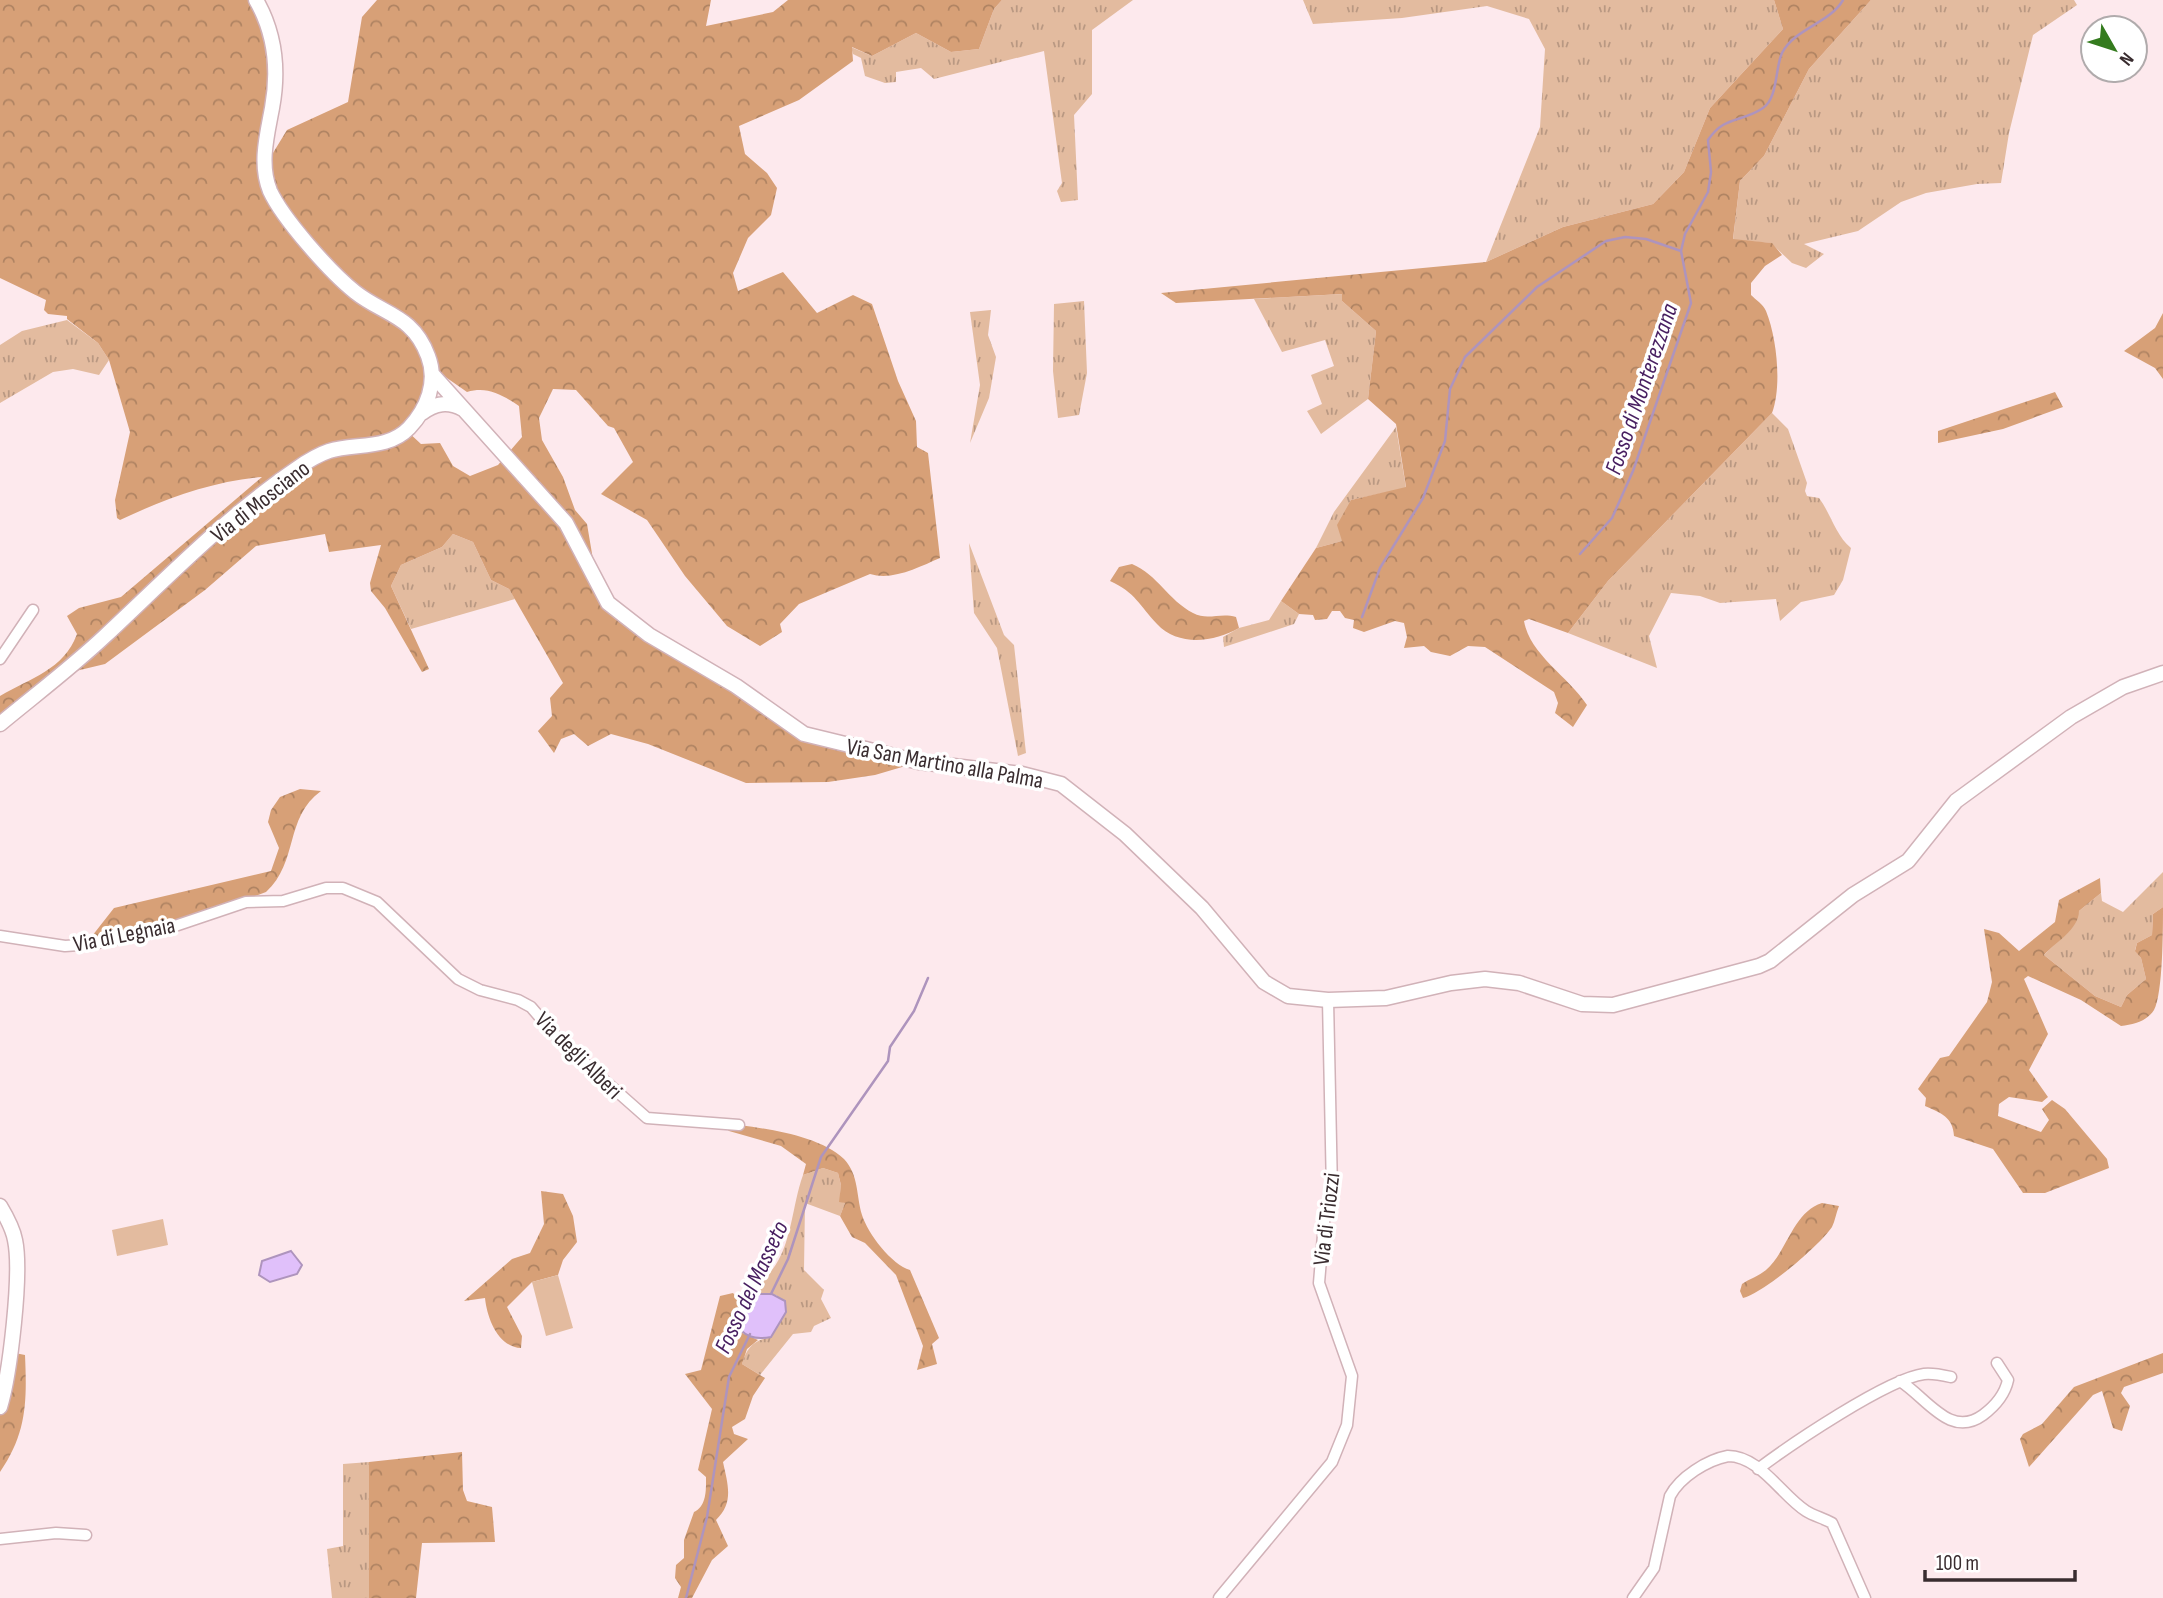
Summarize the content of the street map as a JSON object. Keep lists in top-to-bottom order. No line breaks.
{"streets":{"street":["Via di Mosciano","Via San Martino alla Palma","Via di Legnaia","Via degli Alberi","Via di Triozzi"]},"crossings":[["Via di Mosciano","Via San Martino alla Palma"],["Via San Martino alla Palma","Via di Triozzi"],["Via di Legnaia","Via degli Alberi"]],"water":["Fosso di Monterezzana","Fosso del Masseto"],"scale_bar":"100 m","north":"bottom right"}
